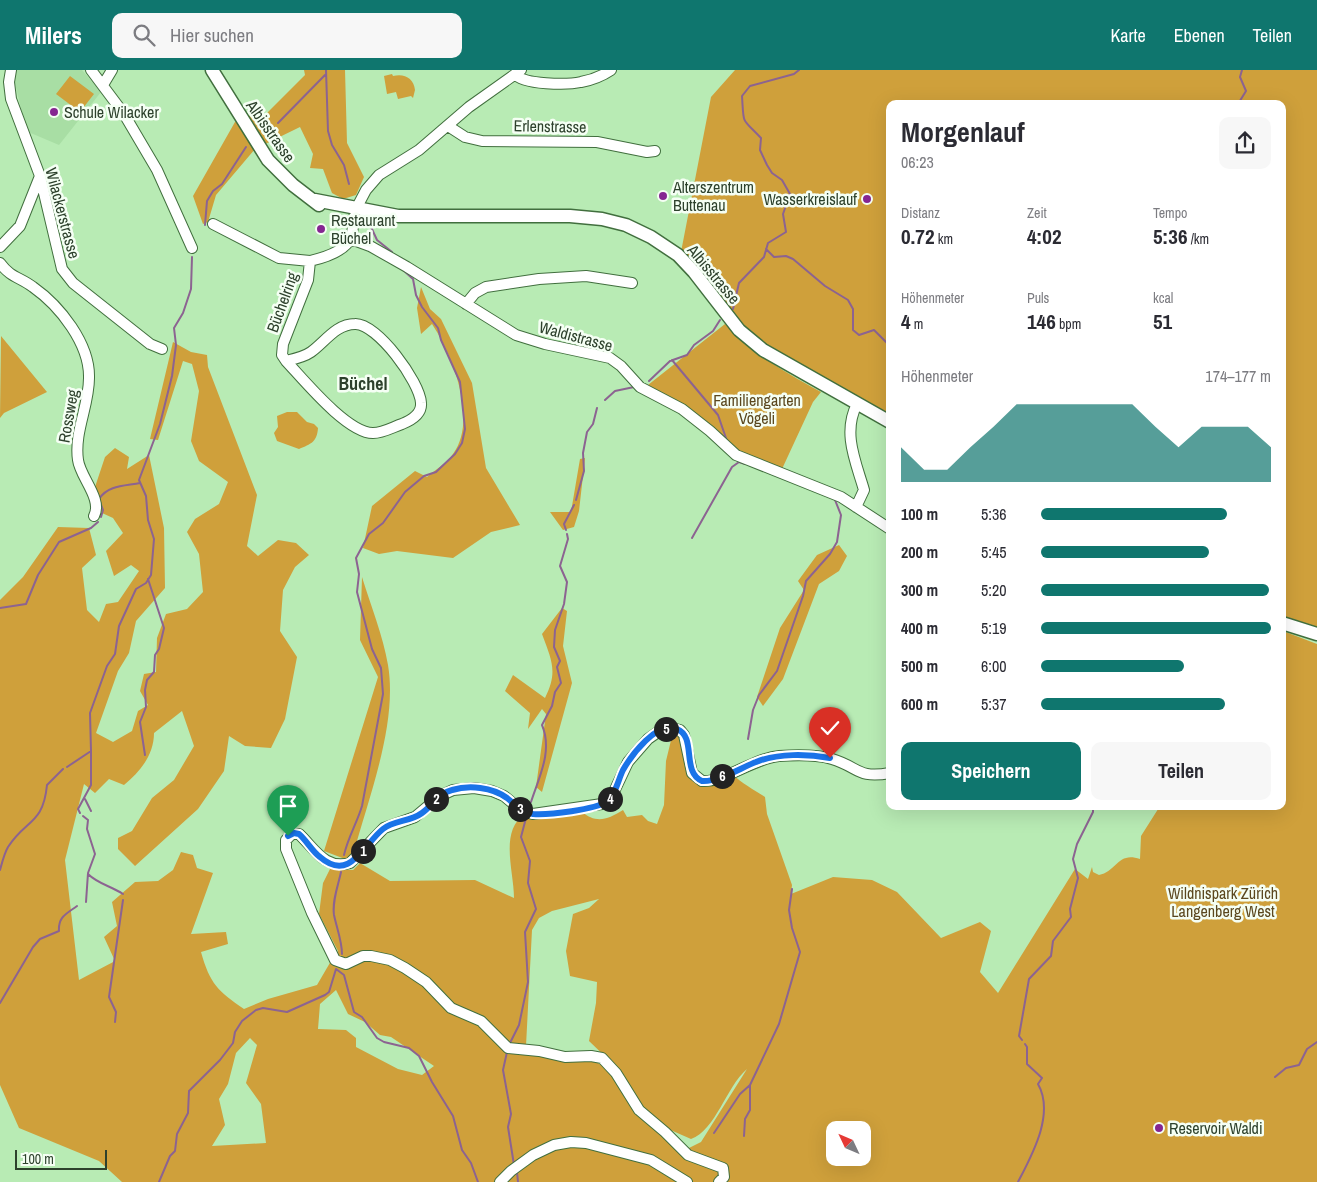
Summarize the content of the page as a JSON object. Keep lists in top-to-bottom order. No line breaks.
{"streets":{"main road":["Albisstrasse"],"street":["Erlenstrasse","Wilackerstrasse","Büchelring","Waldistrasse","Rossweg"]},"crossings":[["Büchelring","Waldistrasse"]],"districts":["Büchel"],"parks":["Familiengarten Vögeli","Wildnispark Zürich Langenberg West"],"places":["Schule Wilacker","Alterszentrum Buttenau","Wasserkreislauf","Restaurant Büchel","Reservoir Waldi"],"scale_bar":"100 m","north":"top left","page":{"header":"Milers","search":"Hier suchen","nav":["Karte","Ebenen","Teilen"],"heading":["Morgenlauf","06:23"],"stats":[["Distanz","0.72 km"],["Zeit","4:02"],["Tempo","5:36 /km"],["Höhenmeter","4 m"],["Puls","146 bpm"],["kcal","51"]],"chart":["Höhenmeter","174–177 m"],"list":[{"name":"100 m","note":"5:36"},{"name":"200 m","note":"5:45"},{"name":"300 m","note":"5:20"},{"name":"400 m","note":"5:19"},{"name":"500 m","note":"6:00"},{"name":"600 m","note":"5:37"}],"pins":["5","6","2","4","3","1"],"buttons":["Speichern","Teilen"],"scale":"100 m"}}
